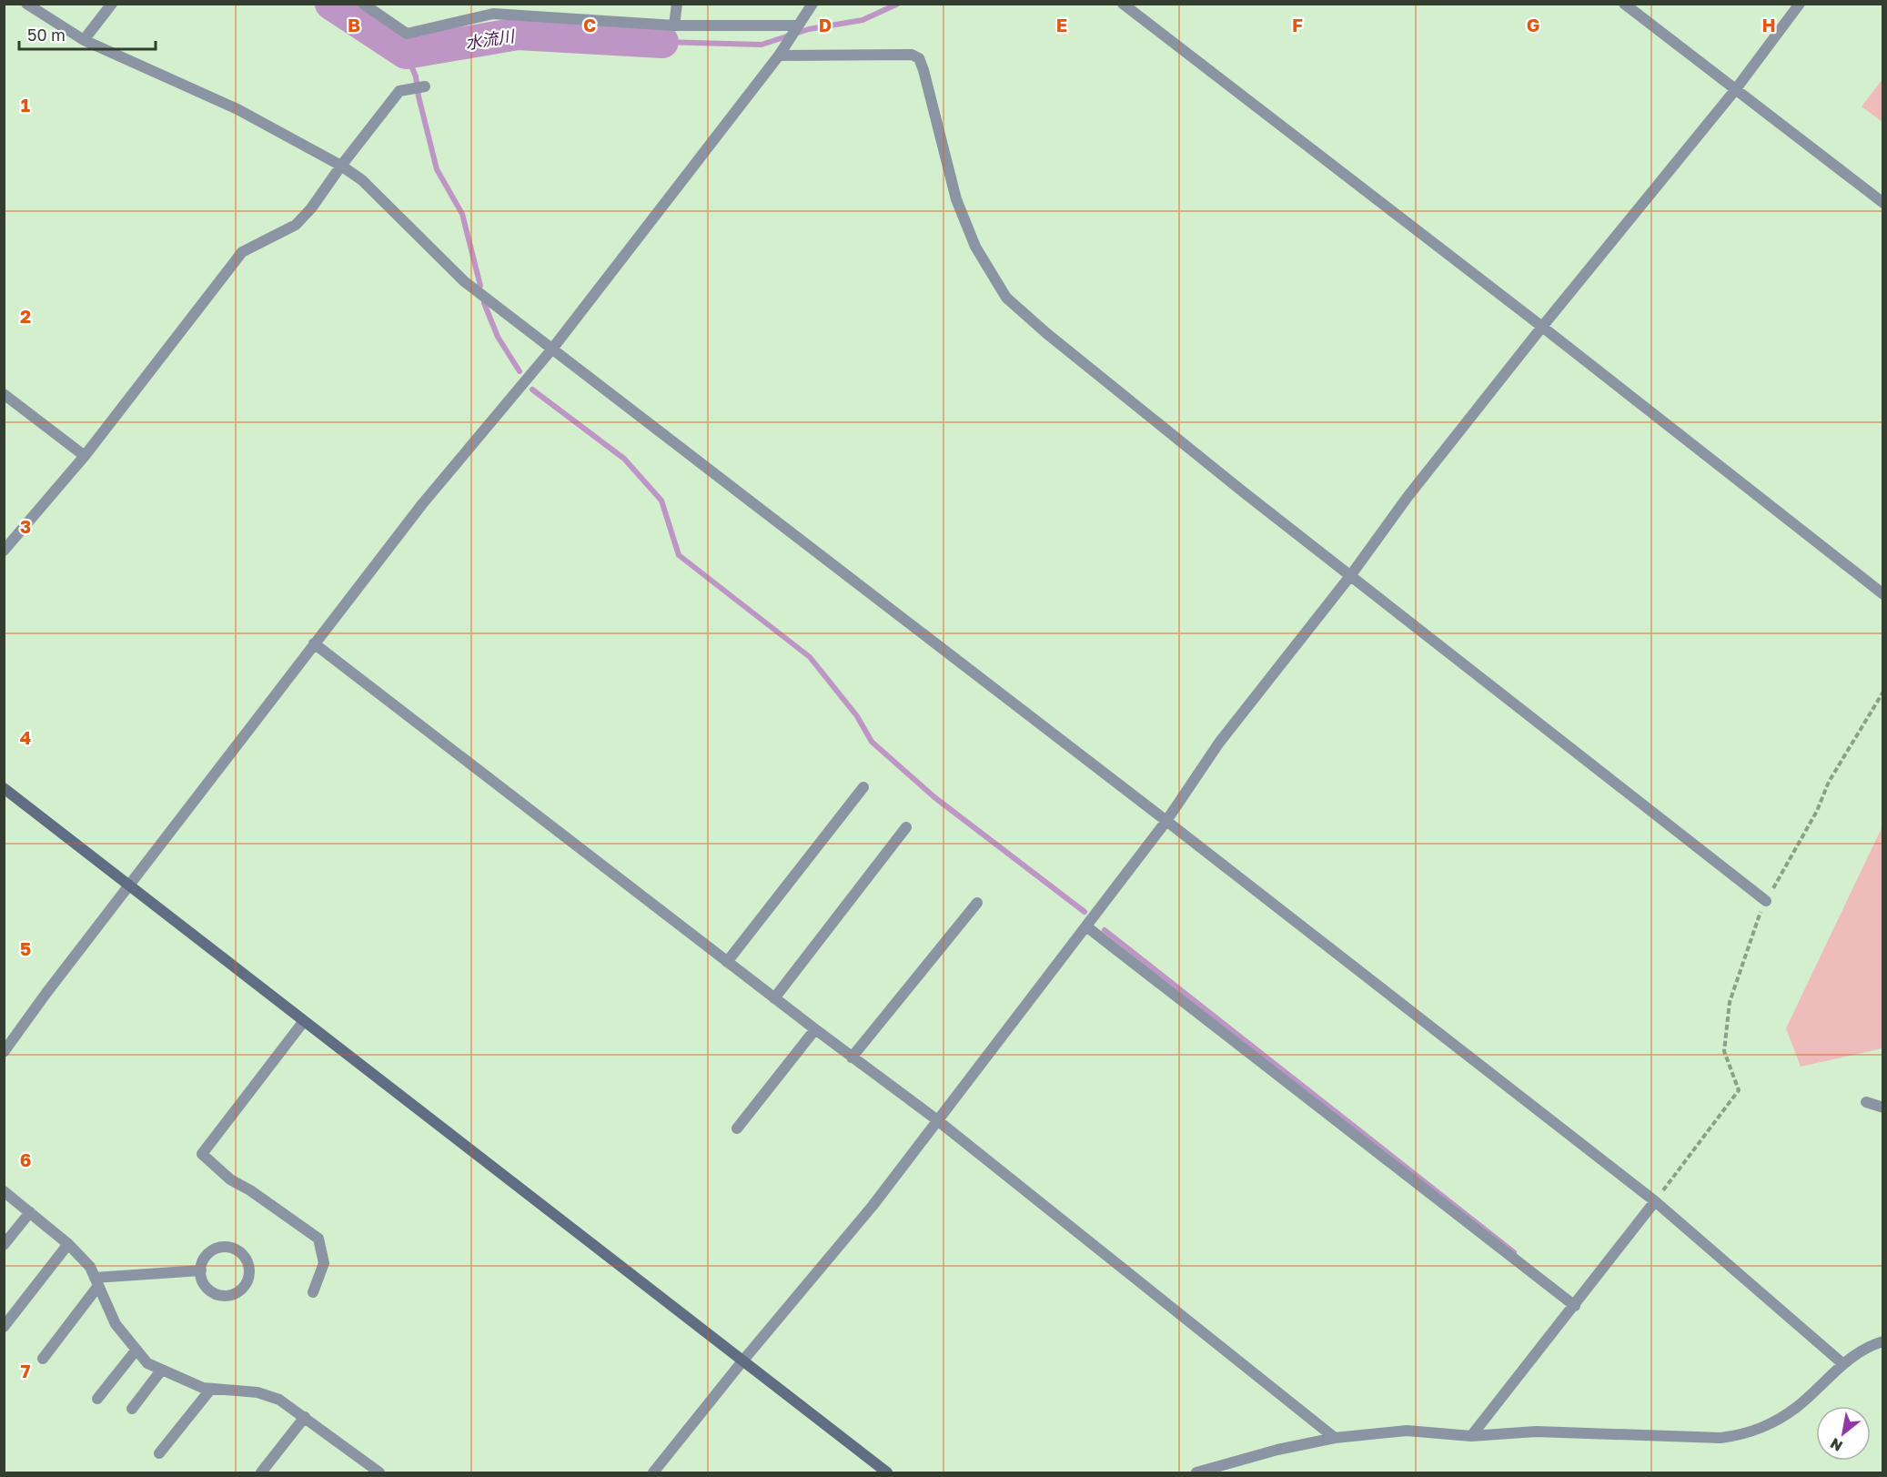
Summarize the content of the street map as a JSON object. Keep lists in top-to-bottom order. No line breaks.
{"water":["水流川"],"scale_bar":"50 m","north":"bottom left","grid":{"columns":["B","C","D","E","F","G","H"],"rows":["1","2","3","4","5","6","7"]}}
